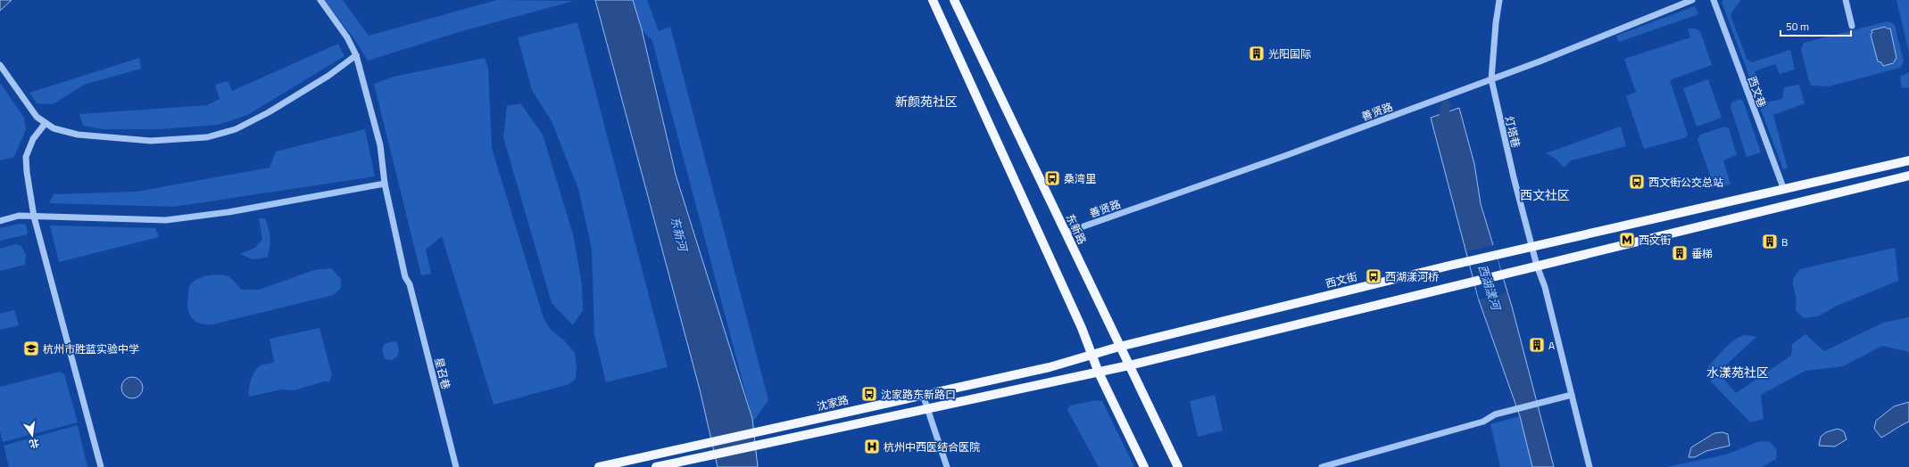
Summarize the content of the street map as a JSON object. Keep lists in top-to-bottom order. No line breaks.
{"streets":{"main road":["东新路","西文街","沈家路"],"street":["西文巷","善贤路","灯塔巷","星召巷"]},"crossings":[["西文巷","西文街"],["善贤路","灯塔巷"],["善贤路","东新路"],["灯塔巷","西文街"],["东新路","西文街"],["西文街","沈家路"]],"districts":["新颜苑社区","西文社区","水漾苑社区"],"water":["东新河","西湖漾河"],"places":{"building":["光阳国际","B","垂梯","A"],"bus stop":["桑湾里","西文街公交总站","西湖漾河桥","沈家路东新路口"],"metro station":["西文街"],"school or university":["杭州市胜蓝实验中学"],"hospital":["杭州中西医结合医院"]},"scale_bar":"50 m","north":"bottom"}
